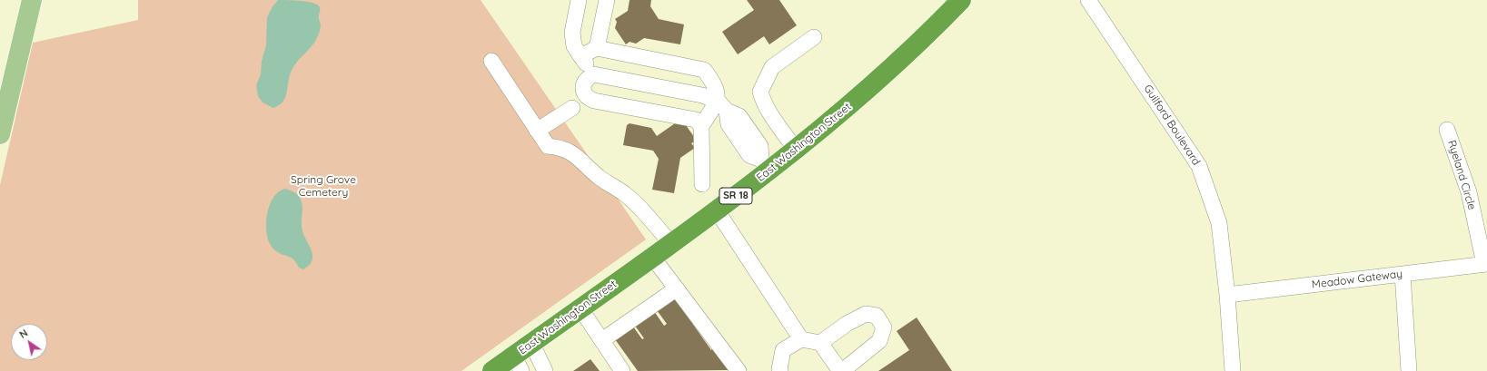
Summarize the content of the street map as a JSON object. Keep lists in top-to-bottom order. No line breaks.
{"streets":{"highway":["East Washington Street","SR 18"],"street":["Guilford Boulevard","Ryeland Circle","Meadow Gateway"]},"crossings":[["Guilford Boulevard","Meadow Gateway"],["Ryeland Circle","Meadow Gateway"]],"parks":["Spring Grove Cemetery"],"north":"top left"}
